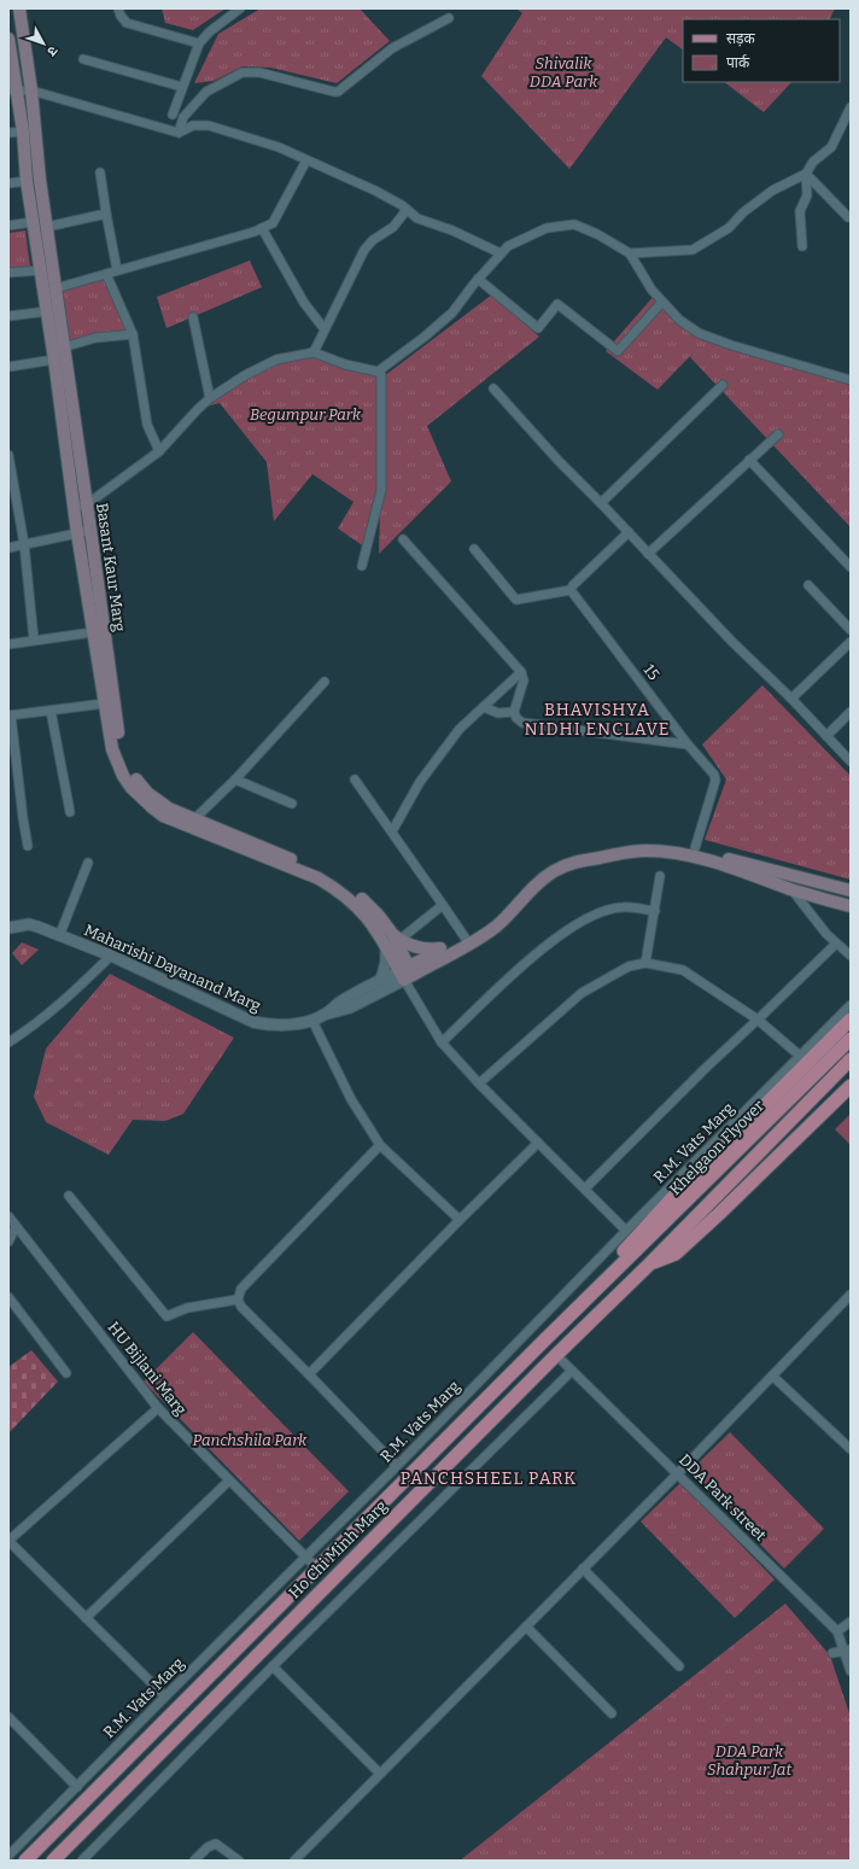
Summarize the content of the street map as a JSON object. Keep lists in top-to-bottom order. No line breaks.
{"streets":{"main road":["Basant Kaur Marg","Maharishi Dayanand Marg","Khelgaon Flyover","Ho Chi Minh Marg"],"street":["15","R.M. Vats Marg","HU Bijlani Marg","DDA Park street"]},"crossings":[["Basant Kaur Marg","Maharishi Dayanand Marg"],["15","Maharishi Dayanand Marg"],["R.M. Vats Marg","HU Bijlani Marg"],["Khelgaon Flyover","Ho Chi Minh Marg"],["HU Bijlani Marg","Ho Chi Minh Marg"],["DDA Park street","Ho Chi Minh Marg"]],"districts":["BHAVISHYA NIDHI ENCLAVE","PANCHSHEEL PARK"],"parks":["Shivalik DDA Park","Begumpur Park","Panchshila Park","DDA Park Shahpur Jat"],"legend":["सड़क","पार्क"],"north":"bottom right"}
